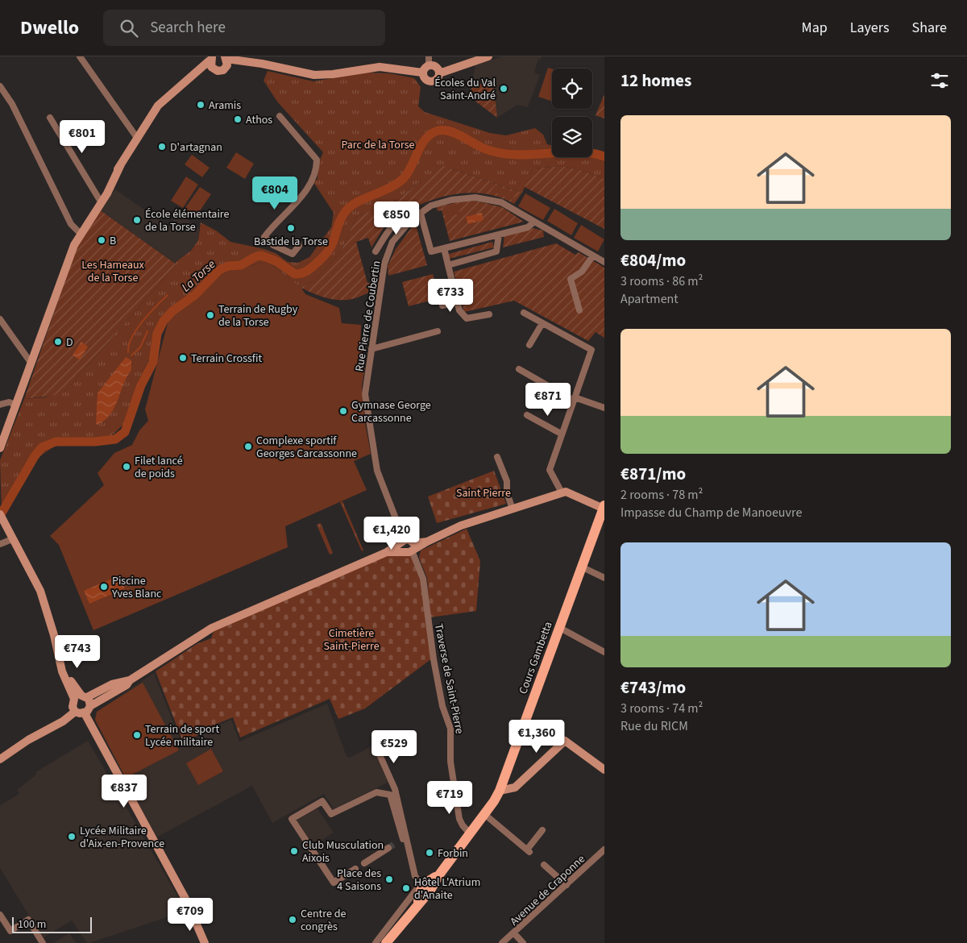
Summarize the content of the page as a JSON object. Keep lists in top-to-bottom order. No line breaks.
{"streets":{"main road":["Cours Gambetta"],"street":["Rue Pierre de Coubertin","Traverse de Saint-Pierre","Avenue de Craponne"]},"crossings":[["Rue Pierre de Coubertin","Traverse de Saint-Pierre"],["Cours Gambetta","Traverse de Saint-Pierre"]],"water":["La Torse"],"parks":["Parc de la Torse","Les Hameaux de la Torse","Saint Pierre","Cimetière Saint-Pierre"],"places":["Écoles du Val Saint-André","Aramis","Athos","D'artagnan","École élémentaire de la Torse","Bastide la Torse","B","Terrain de Rugby de la Torse","D","Terrain Crossfit","Gymnase George Carcassonne","Complexe sportif Georges Carcassonne","Filet lancé de poids","Piscine Yves Blanc","Terrain de sport Lycée militaire","Lycée Militaire d'Aix-en-Provence","Club Musculation Aixois","Forbin","Place des 4 Saisons","Hôtel L'Atrium d'Anaite","Centre de congrès"],"scale_bar":"100 m","page":{"header":"Dwello","search":"Search here","nav":["Map","Layers","Share"],"heading":"12 homes","list":[{"name":"€804/mo","note":"3 rooms · 86 m² · Apartment"},{"name":"€871/mo","note":"2 rooms · 78 m² · Impasse du Champ de Manoeuvre"},{"name":"€743/mo","note":"3 rooms · 74 m² · Rue du RICM"}],"price":["€801","€804","€850","€733","€871","€1,420","€743","€1,360","€529","€837","€719","€709"],"scale":"100 m"}}
